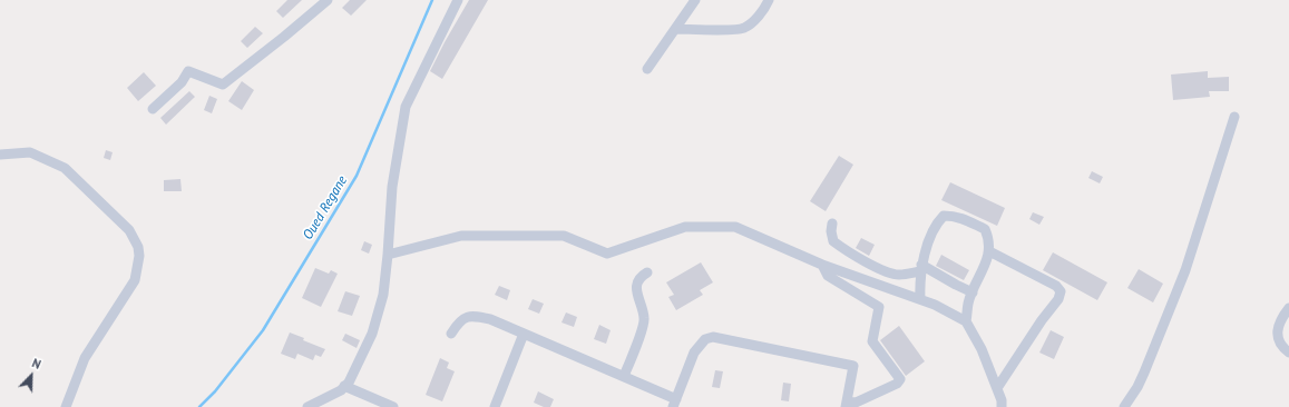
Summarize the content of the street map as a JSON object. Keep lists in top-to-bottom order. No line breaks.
{"water":["Oued Regane"],"north":"top right"}
